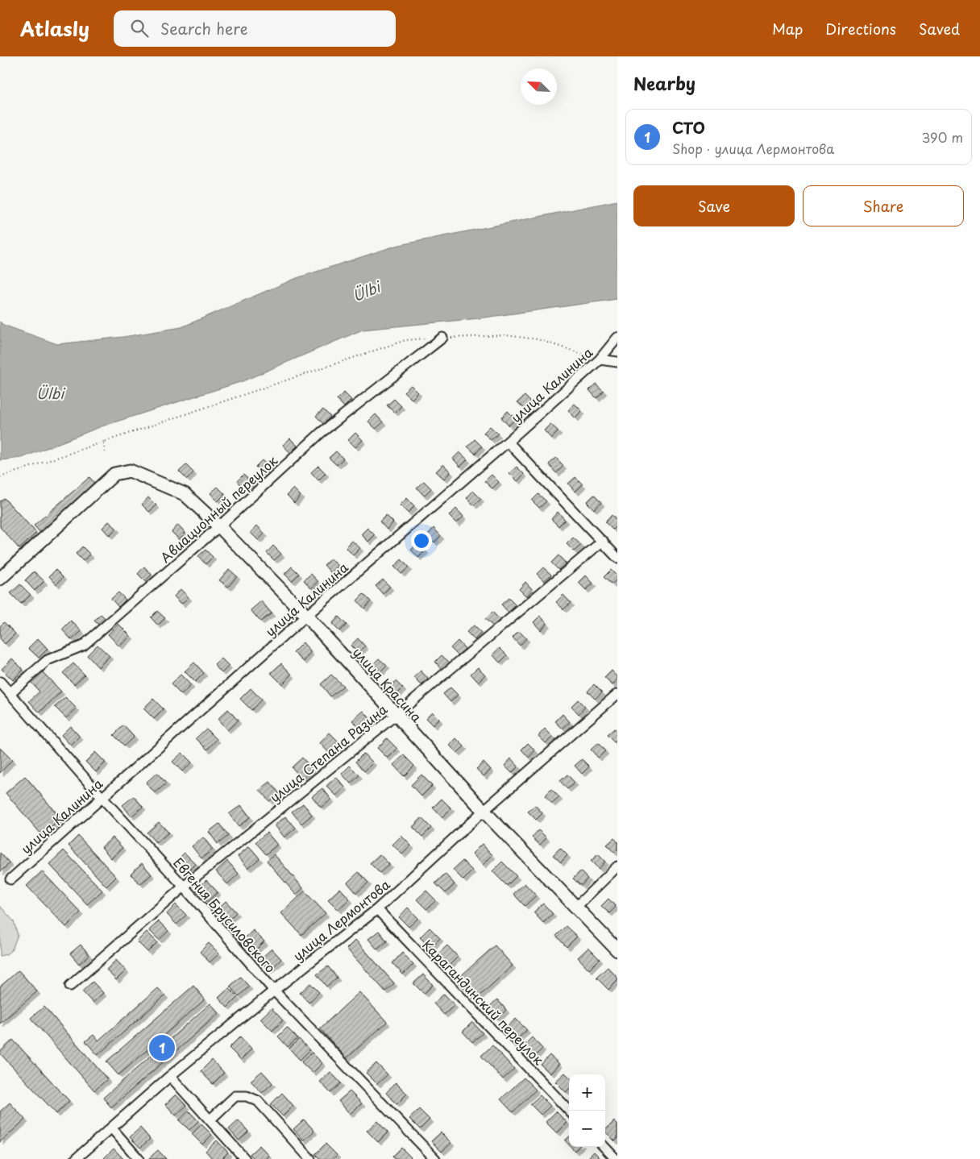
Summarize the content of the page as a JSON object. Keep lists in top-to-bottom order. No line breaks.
{"streets":{"street":["улица Калинина","Авиационный переулок","улица Красина","улица Степана Разина","Евгения Брусиловского","улица Лермонтова","Карагандинский переулок"]},"crossings":[["улица Калинина","улица Красина"],["улица Калинина","Евгения Брусиловского"],["Авиационный переулок","улица Красина"],["Авиационный переулок","Евгения Брусиловского"],["улица Красина","улица Степана Разина"],["улица Красина","улица Лермонтова"],["улица Степана Разина","Евгения Брусиловского"],["Евгения Брусиловского","улица Лермонтова"],["улица Лермонтова","Карагандинский переулок"]],"water":["Ülbi"],"north":"top left","page":{"header":"Atlasly","search":"Search here","nav":["Map","Directions","Saved"],"heading":"Nearby","list":[{"mark":"1","name":"СТО","note":"Shop · улица Лермонтова","value":"390 m"}],"buttons":["Save","Share"],"pins":"1","map_buttons":["+","−"]}}
